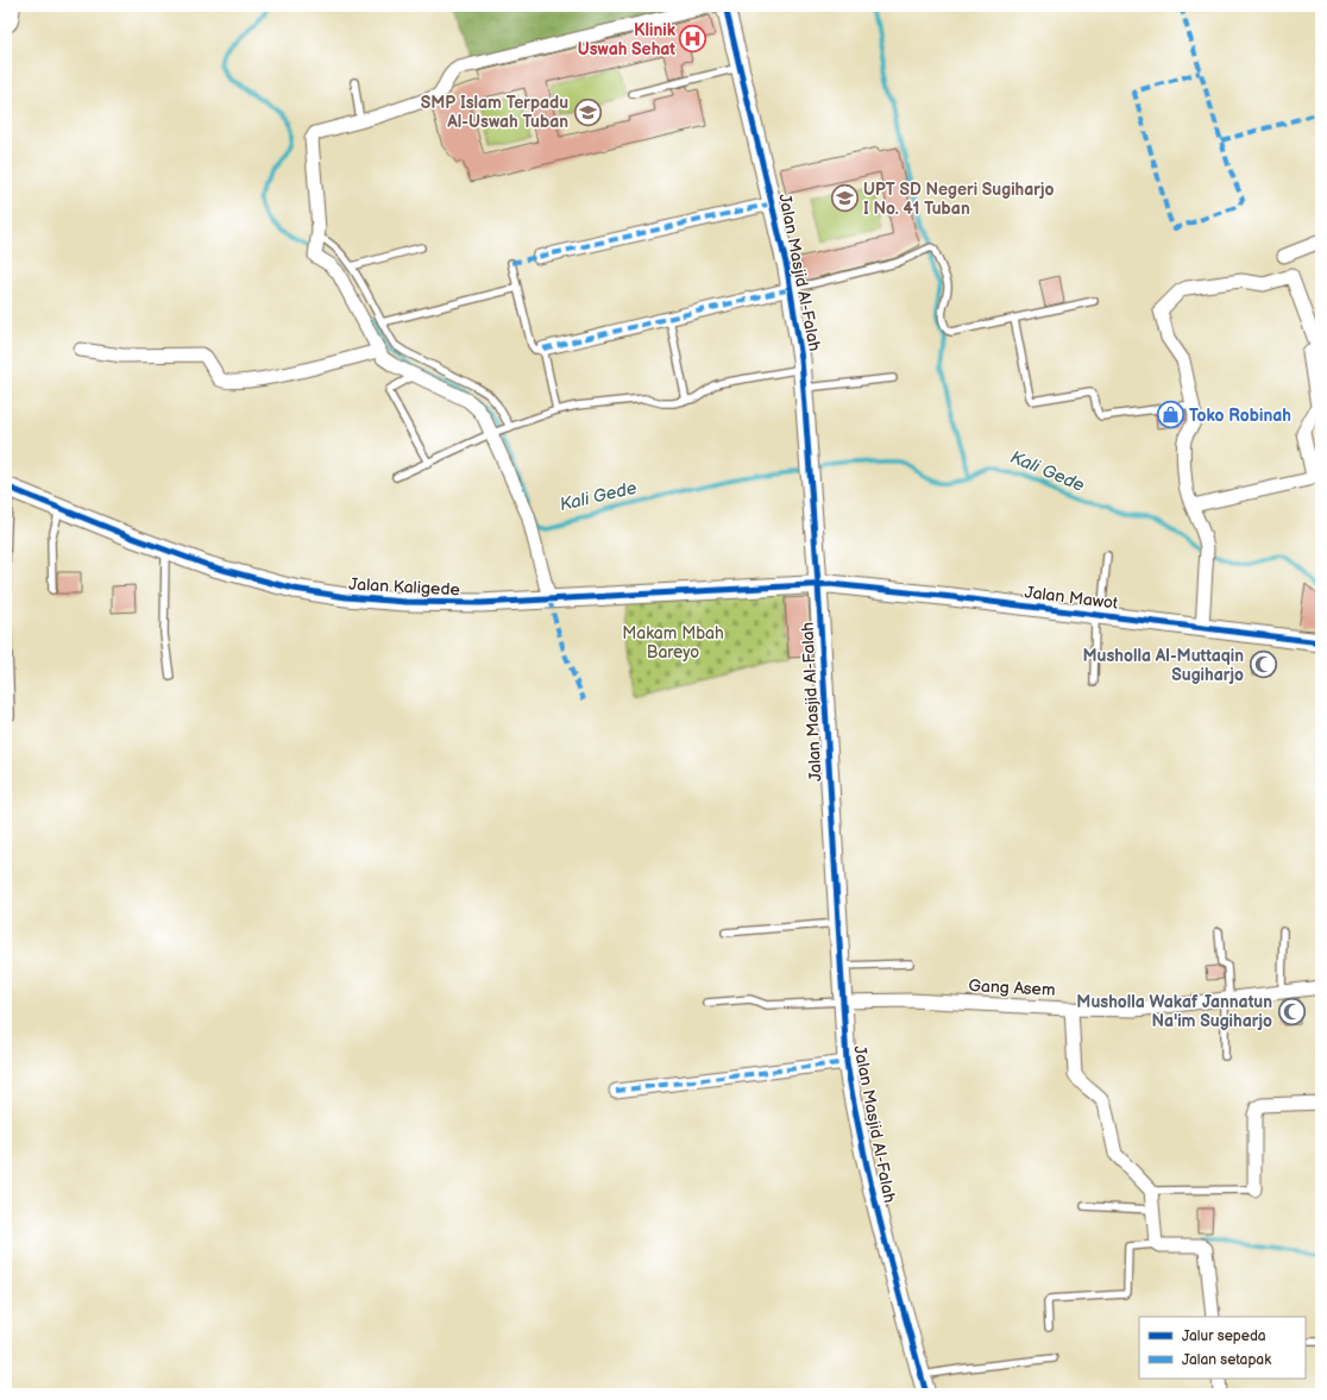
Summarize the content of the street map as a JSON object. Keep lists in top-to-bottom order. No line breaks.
{"streets":{"street":["Jalan Masjid Al-Falah","Jalan Kaligede","Jalan Mawot","Gang Asem"]},"crossings":[["Jalan Masjid Al-Falah","Jalan Kaligede"],["Jalan Masjid Al-Falah","Jalan Mawot"],["Jalan Masjid Al-Falah","Gang Asem"],["Jalan Kaligede","Jalan Mawot"]],"water":["Kali Gede"],"parks":["Makam Mbah Bareyo"],"places":{"hospital":["Klinik Uswah Sehat"],"school or university":["SMP Islam Terpadu Al-Uswah Tuban","UPT SD Negeri Sugiharjo I No. 41 Tuban"],"shop":["Toko Robinah"],"mosque":["Musholla Al-Muttaqin Sugiharjo","Musholla Wakaf Jannatun Na'im Sugiharjo"]},"legend":["Jalur sepeda","Jalan setapak"]}
